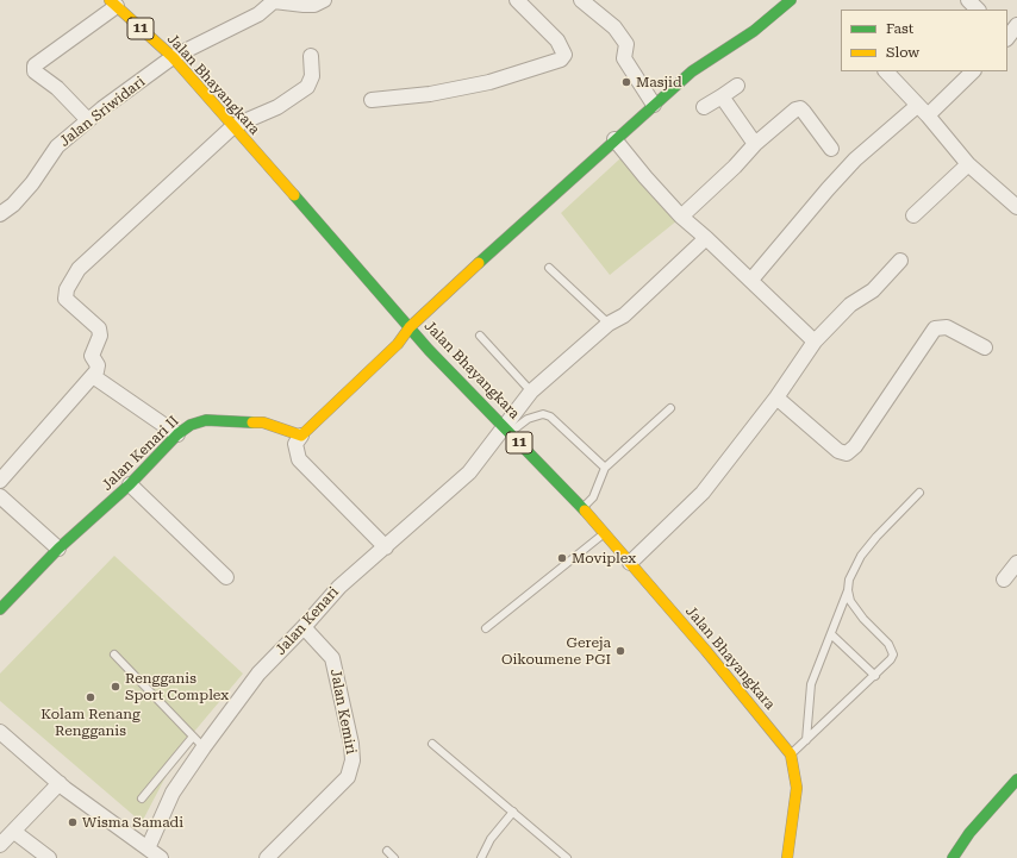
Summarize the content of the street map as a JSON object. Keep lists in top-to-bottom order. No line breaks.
{"streets":{"main road":["11","Jalan Bhayangkara","Jalan Kenari II"],"street":["Jalan Sriwidari","Jalan Kenari","Jalan Kemiri"]},"crossings":[["Jalan Bhayangkara","Jalan Sriwidari"],["Jalan Bhayangkara","Jalan Kenari"],["Jalan Kenari","Jalan Kemiri"]],"places":["Masjid","Moviplex","Gereja Oikoumene PGI","Rengganis Sport Complex","Kolam Renang Rengganis","Wisma Samadi"],"legend":["Fast","Slow"]}
